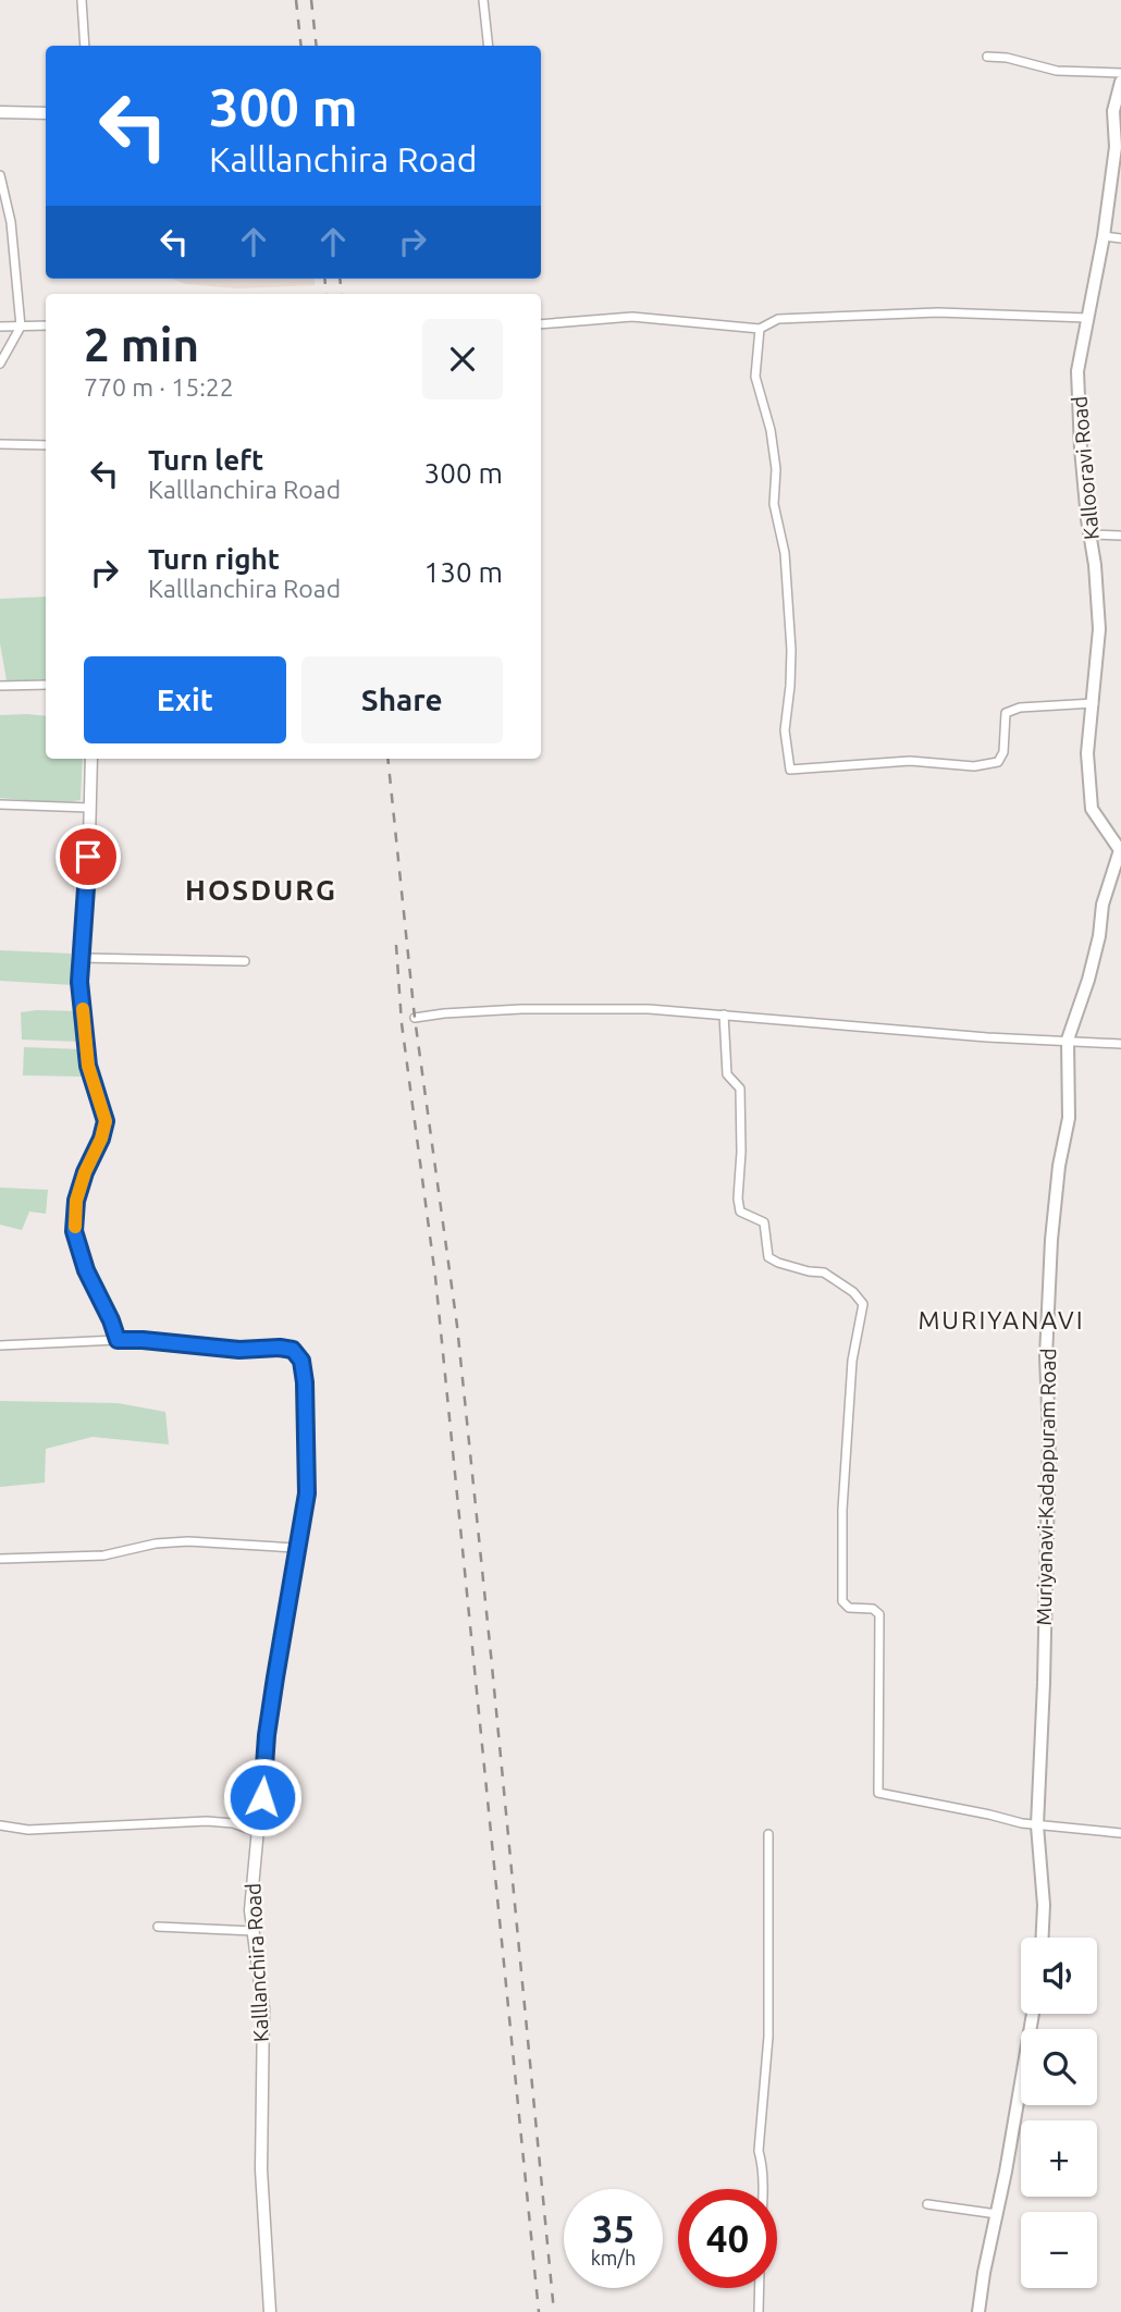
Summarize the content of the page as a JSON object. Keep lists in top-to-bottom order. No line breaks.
{"streets":{"main road":["Kallooravi Road","Muriyanavi-Kadappuram Road"],"street":["Kalllanchira Road"]},"crossings":[["Kallooravi Road","Muriyanavi-Kadappuram Road"]],"districts":["HOSDURG","MURIYANAVI"],"page":{"turn":["300 m","Kalllanchira Road"],"heading":["2 min","770 m · 15:22"],"list":[{"name":"Turn left","note":"Kalllanchira Road","value":"300 m"},{"name":"Turn right","note":"Kalllanchira Road","value":"130 m"}],"buttons":["Exit","Share"],"map_buttons":["+","−"],"speed":"35 km/h","limit":"40"}}
